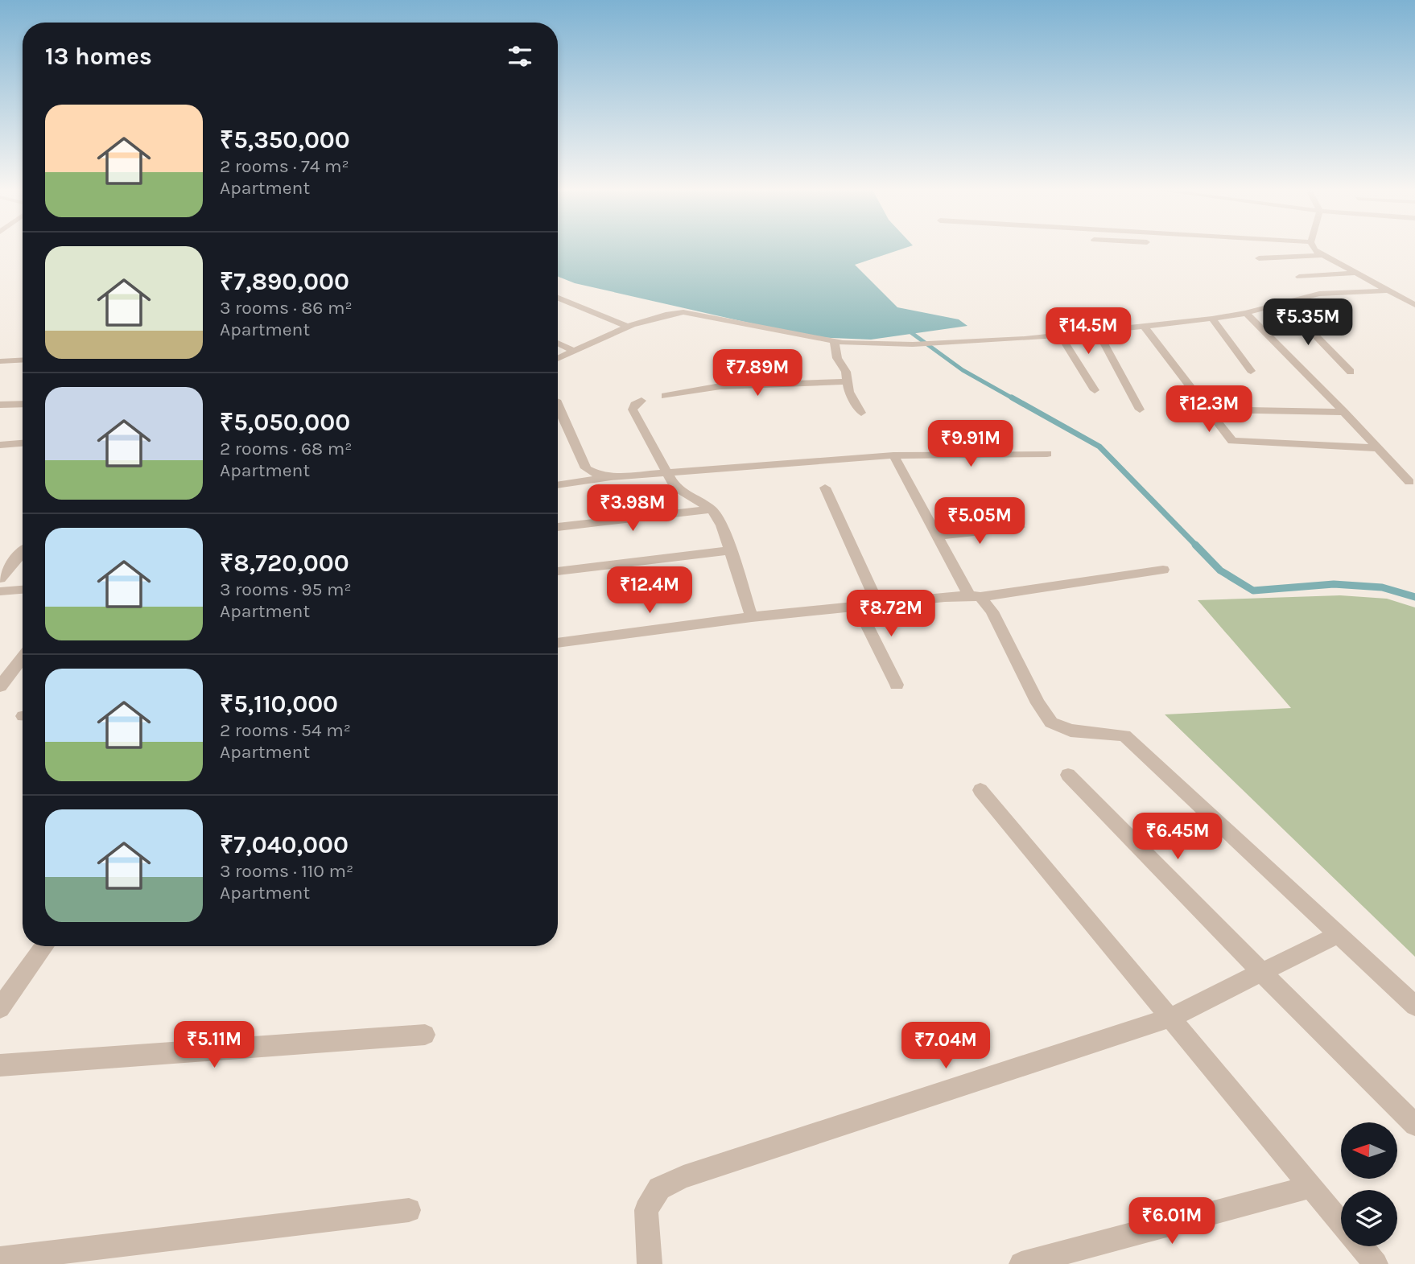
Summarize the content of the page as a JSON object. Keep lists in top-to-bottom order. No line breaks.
{"north":"left","page":{"heading":"13 homes","list":[{"name":"₹5,350,000","note":"2 rooms · 74 m² · Apartment"},{"name":"₹7,890,000","note":"3 rooms · 86 m² · Apartment"},{"name":"₹5,050,000","note":"2 rooms · 68 m² · Apartment"},{"name":"₹8,720,000","note":"3 rooms · 95 m² · Apartment"},{"name":"₹5,110,000","note":"2 rooms · 54 m² · Apartment"},{"name":"₹7,040,000","note":"3 rooms · 110 m² · Apartment"}],"price":["₹5.35M","₹14.5M","₹7.89M","₹12.3M","₹9.91M","₹3.98M","₹5.05M","₹12.4M","₹8.72M","₹6.45M","₹5.11M","₹7.04M","₹6.01M"]}}
